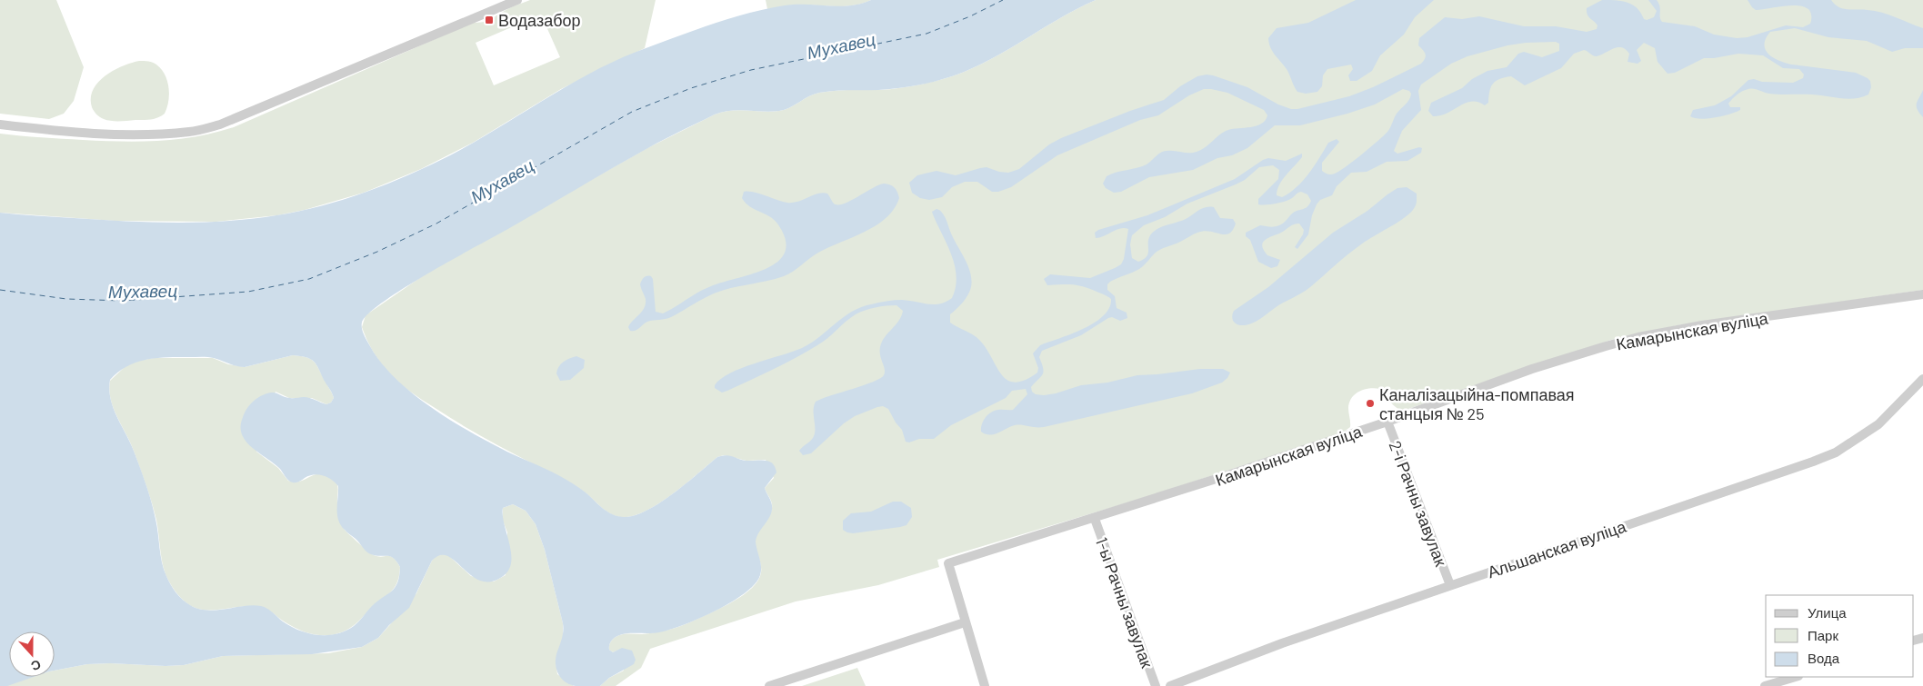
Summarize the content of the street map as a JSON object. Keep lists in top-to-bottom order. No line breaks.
{"streets":{"street":["Камарынская вуліца","2-і Рачны завулак","Альшанская вуліца","1-ы Рачны завулак"]},"crossings":[["Камарынская вуліца","2-і Рачны завулак"],["Камарынская вуліца","1-ы Рачны завулак"],["2-і Рачны завулак","Альшанская вуліца"]],"water":["Мухавец"],"places":{"transit":["Водазабор"],"other":["Каналізацыйна-помпавая станцыя № 25"]},"legend":["Улица","Парк","Вода"],"north":"bottom"}
